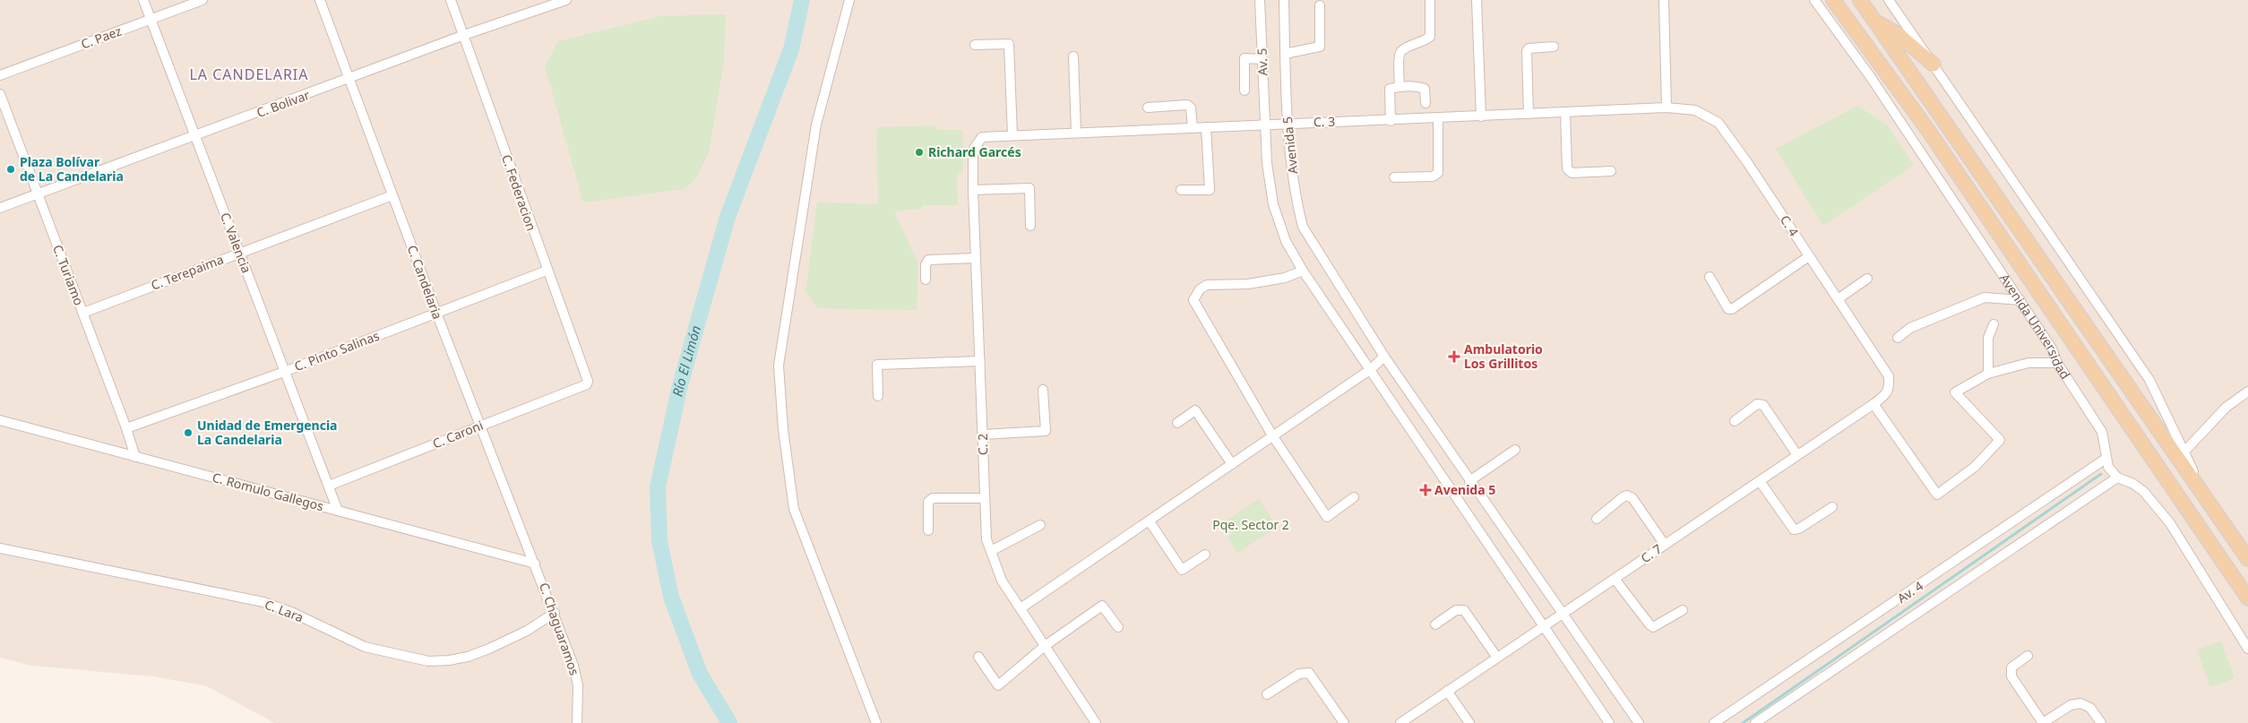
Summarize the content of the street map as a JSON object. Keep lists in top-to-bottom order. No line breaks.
{"streets":{"main road":["Avenida Universidad"],"street":["C. Paez","Av. 5","C. Bolivar","C. 3","Avenida 5","C. Federacion","C. 4","C. Valencia","C. Terepaima","C. Turiamo","C. Candelaria","C. Pinto Salinas","C. Caroni","C. 2","C. Romulo Gallegos","C. 7","Av. 4","C. Lara","C. Chaguaramos"]},"crossings":[["C. Paez","C. Valencia"],["Av. 5","C. 3"],["Av. 5","Avenida 5"],["C. Bolivar","C. Federacion"],["C. Bolivar","C. Valencia"],["C. Bolivar","C. Turiamo"],["C. Bolivar","C. Candelaria"],["C. 3","Avenida 5"],["C. 3","C. 4"],["C. 3","C. 2"],["Avenida 5","C. 7"],["C. Federacion","C. Pinto Salinas"],["C. Federacion","C. Caroni"],["C. 4","C. 7"],["C. Valencia","C. Terepaima"],["C. Valencia","C. Pinto Salinas"],["C. Valencia","C. Caroni"],["C. Valencia","C. Romulo Gallegos"],["C. Terepaima","C. Turiamo"],["C. Terepaima","C. Candelaria"],["C. Turiamo","C. Pinto Salinas"],["C. Turiamo","C. Romulo Gallegos"],["C. Candelaria","C. Pinto Salinas"],["C. Candelaria","C. Caroni"],["C. Candelaria","C. Romulo Gallegos"],["C. Candelaria","C. Chaguaramos"],["Avenida Universidad","Av. 4"],["C. Romulo Gallegos","C. Chaguaramos"],["C. Lara","C. Chaguaramos"]],"districts":["LA CANDELARIA"],"water":["Río El Limón"],"parks":["Pqe. Sector 2"],"places":{"other":["Richard Garcés","Plaza Bolívar de La Candelaria","Unidad de Emergencia La Candelaria"],"health":["Ambulatorio Los Grillitos","Avenida 5"]}}
